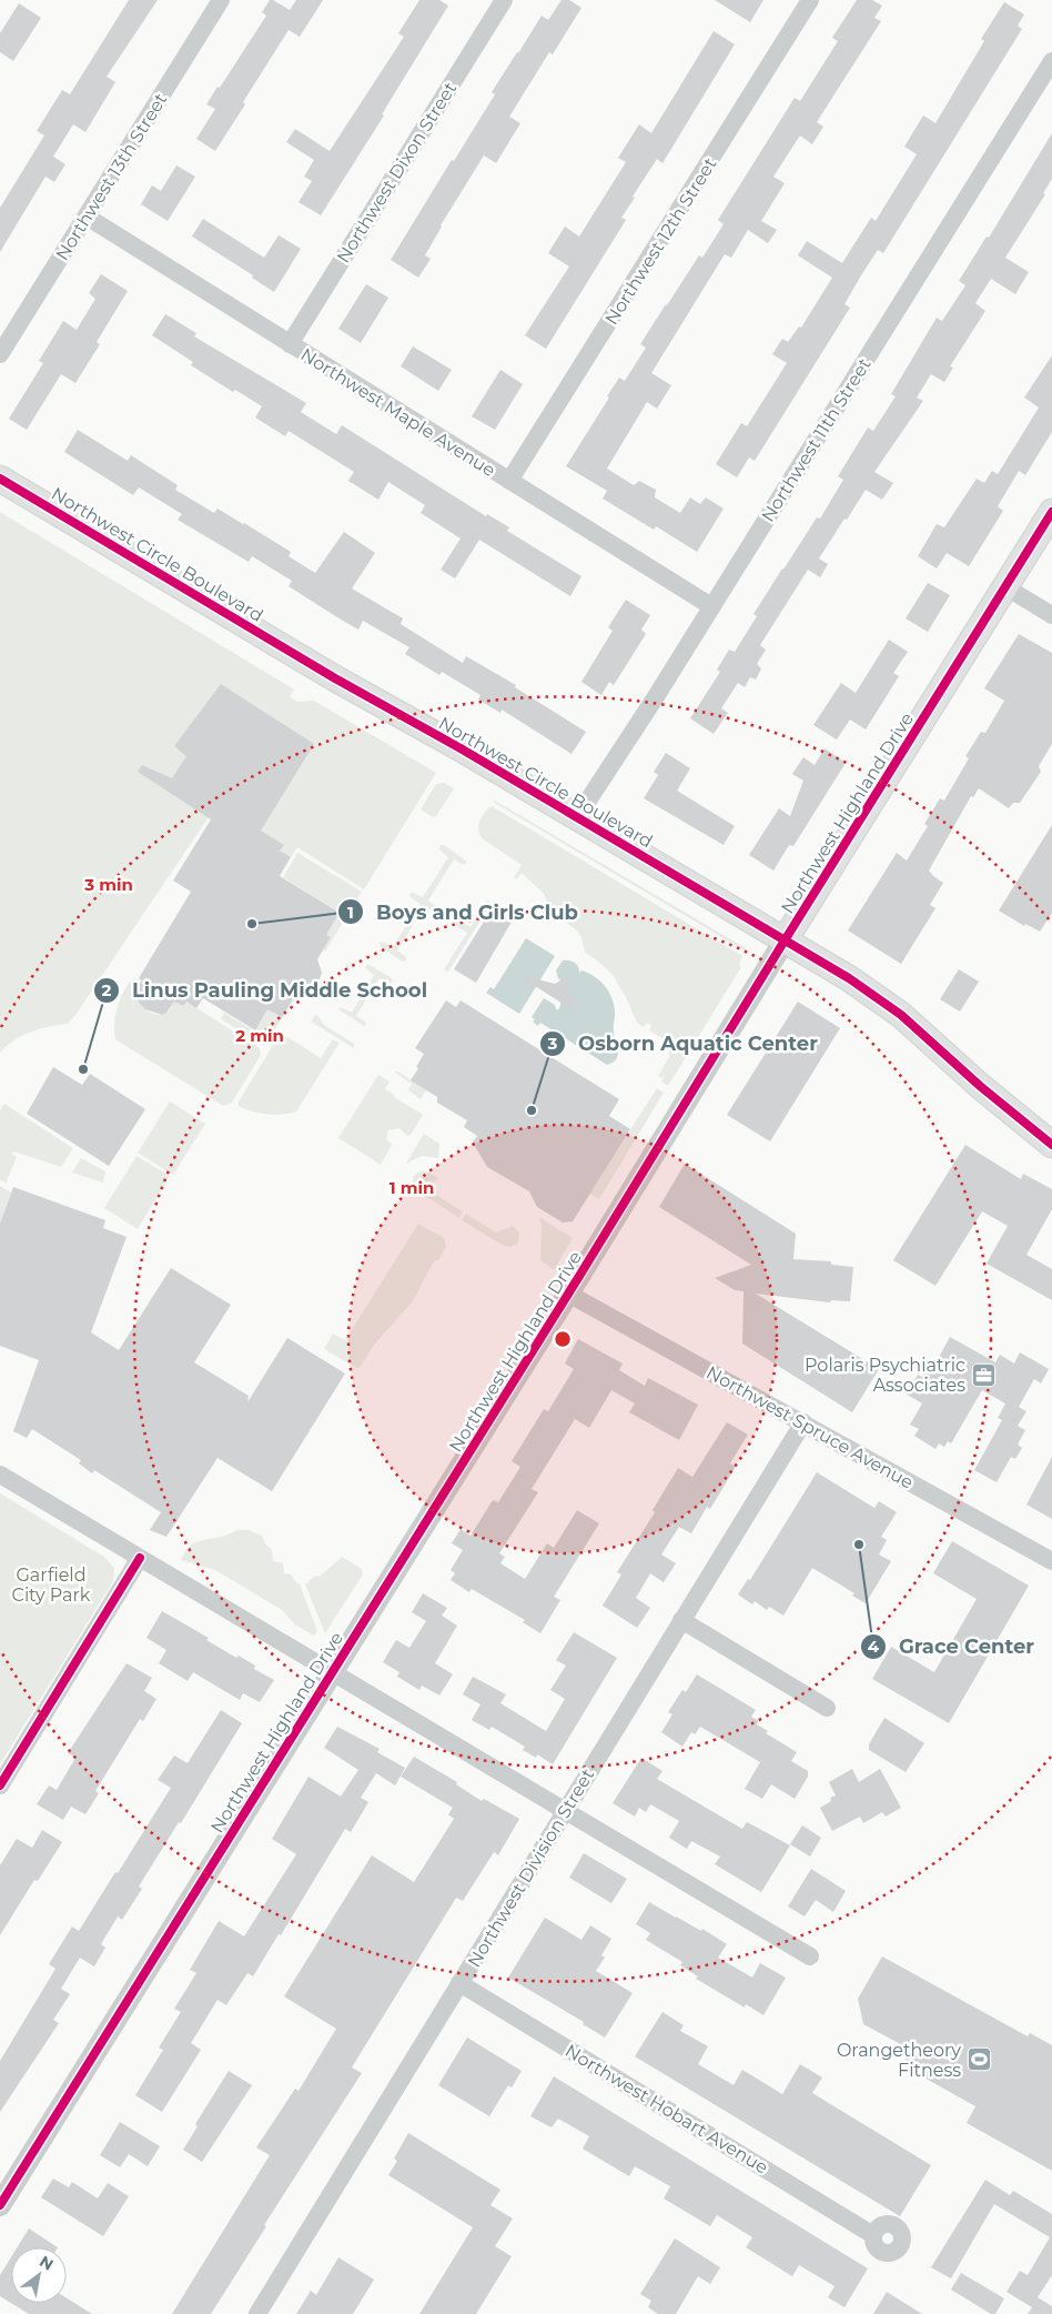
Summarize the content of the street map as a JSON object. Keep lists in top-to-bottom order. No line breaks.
{"streets":{"main road":["Northwest Circle Boulevard","Northwest Highland Drive"],"street":["Northwest Dixon Street","Northwest 13th Street","Northwest 12th Street","Northwest Maple Avenue","Northwest 11th Street","Northwest Spruce Avenue","Northwest Division Street","Northwest Hobart Avenue"]},"crossings":[["Northwest Dixon Street","Northwest Maple Avenue"],["Northwest 13th Street","Northwest Maple Avenue"],["Northwest 12th Street","Northwest Maple Avenue"],["Northwest Maple Avenue","Northwest 11th Street"],["Northwest 11th Street","Northwest Circle Boulevard"],["Northwest Circle Boulevard","Northwest Highland Drive"],["Northwest Highland Drive","Northwest Spruce Avenue"],["Northwest Spruce Avenue","Northwest Division Street"],["Northwest Division Street","Northwest Hobart Avenue"]],"parks":["Garfield City Park"],"places":{"other":["Boys and Girls Club","Linus Pauling Middle School","Osborn Aquatic Center","Grace Center"],"office":["Polaris Psychiatric Associates"],"sports":["Orangetheory Fitness"]},"north":"top right","rings":["3 min","2 min","1 min"]}
